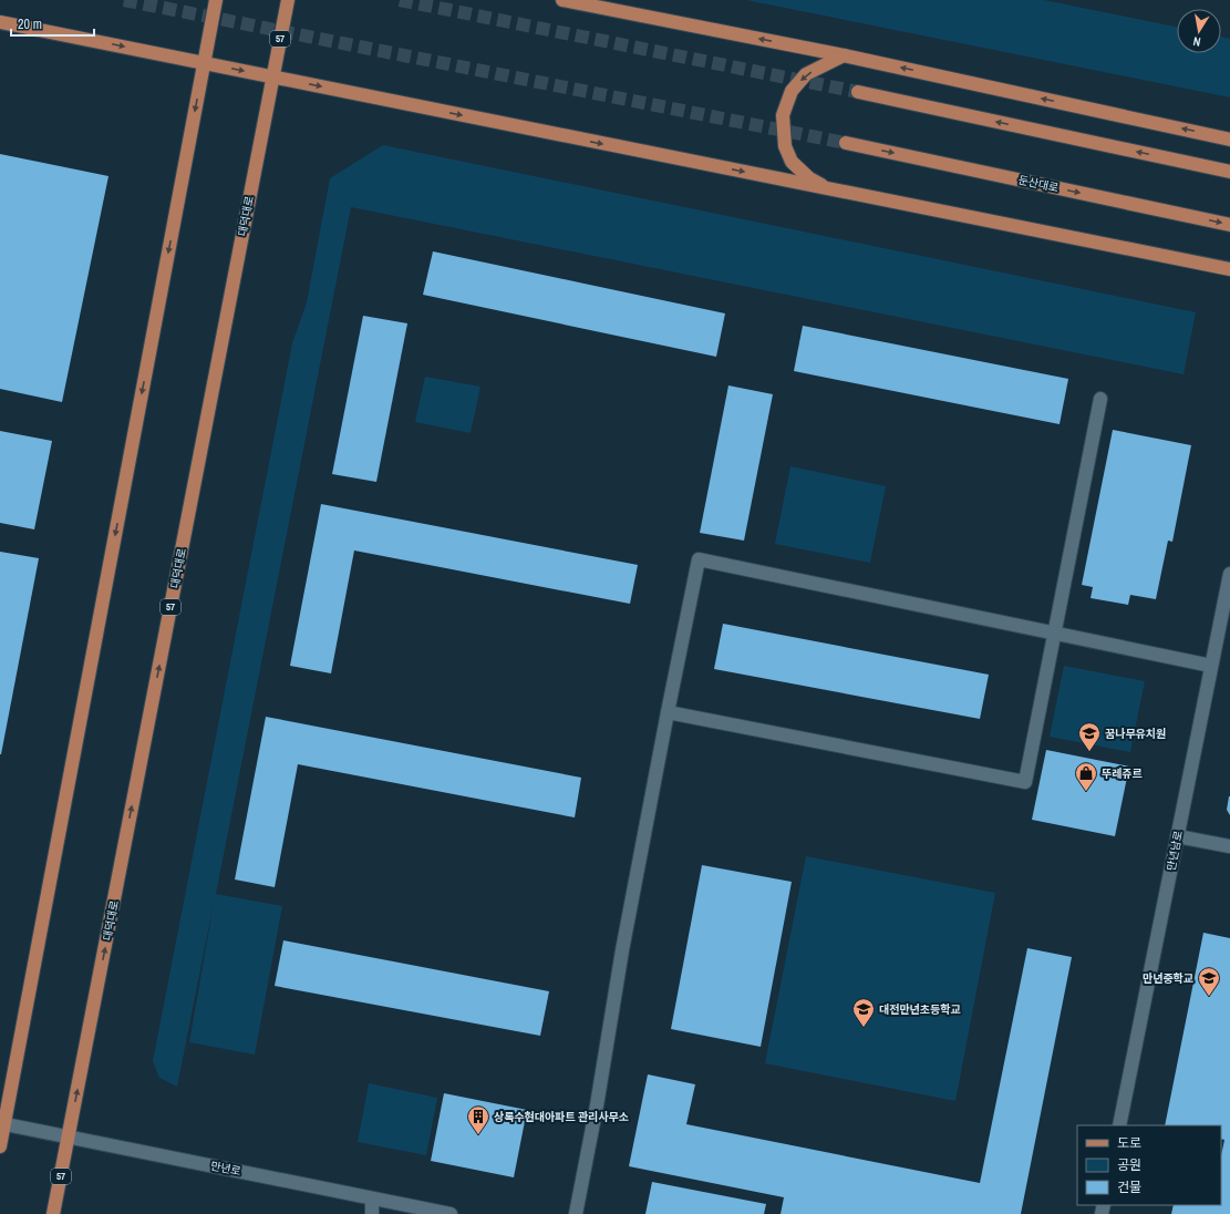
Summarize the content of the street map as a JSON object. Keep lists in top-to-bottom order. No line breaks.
{"streets":{"main road":["57","둔산대로","대덕대로"],"street":["만년남로","만년로"]},"crossings":[["대덕대로","만년로"]],"places":{"school or university":["꿈나무유치원","만년중학교","대전만년초등학교"],"shop":["뚜레쥬르"],"building":["상록수현대아파트 관리사무소"]},"legend":["도로","공원","건물"],"scale_bar":"20 m","north":"bottom"}
